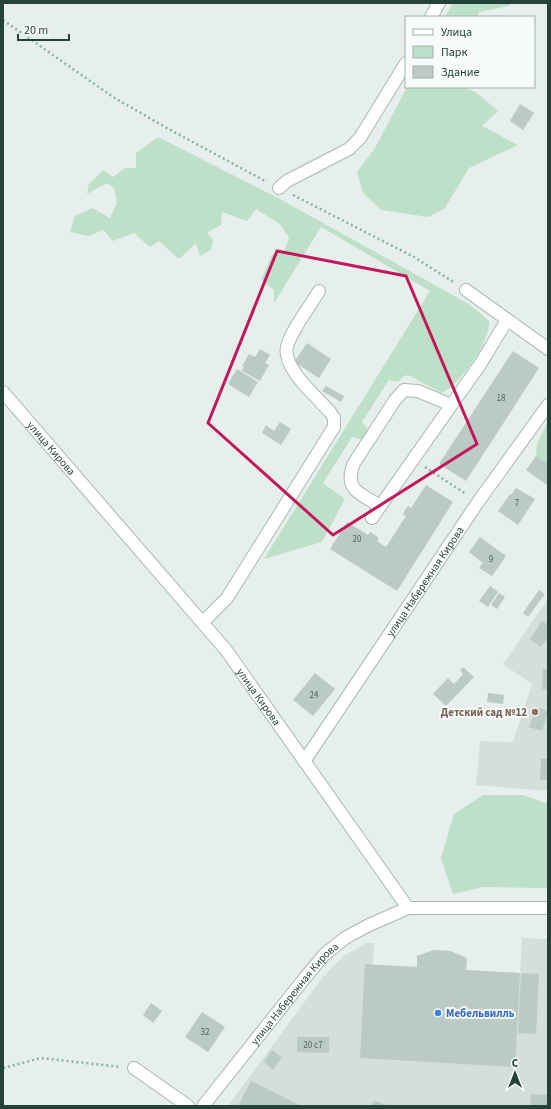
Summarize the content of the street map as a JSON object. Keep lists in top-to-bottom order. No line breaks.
{"streets":{"street":["улица Кирова","улица Набережная Кирова"]},"crossings":[["улица Кирова","улица Набережная Кирова"]],"places":["Детский сад №12","Мебельвилль"],"house_numbers":["18","7","20","9","24","32","20 с7"],"legend":["Улица","Парк","Здание"],"scale_bar":"20 m","north":"top"}
